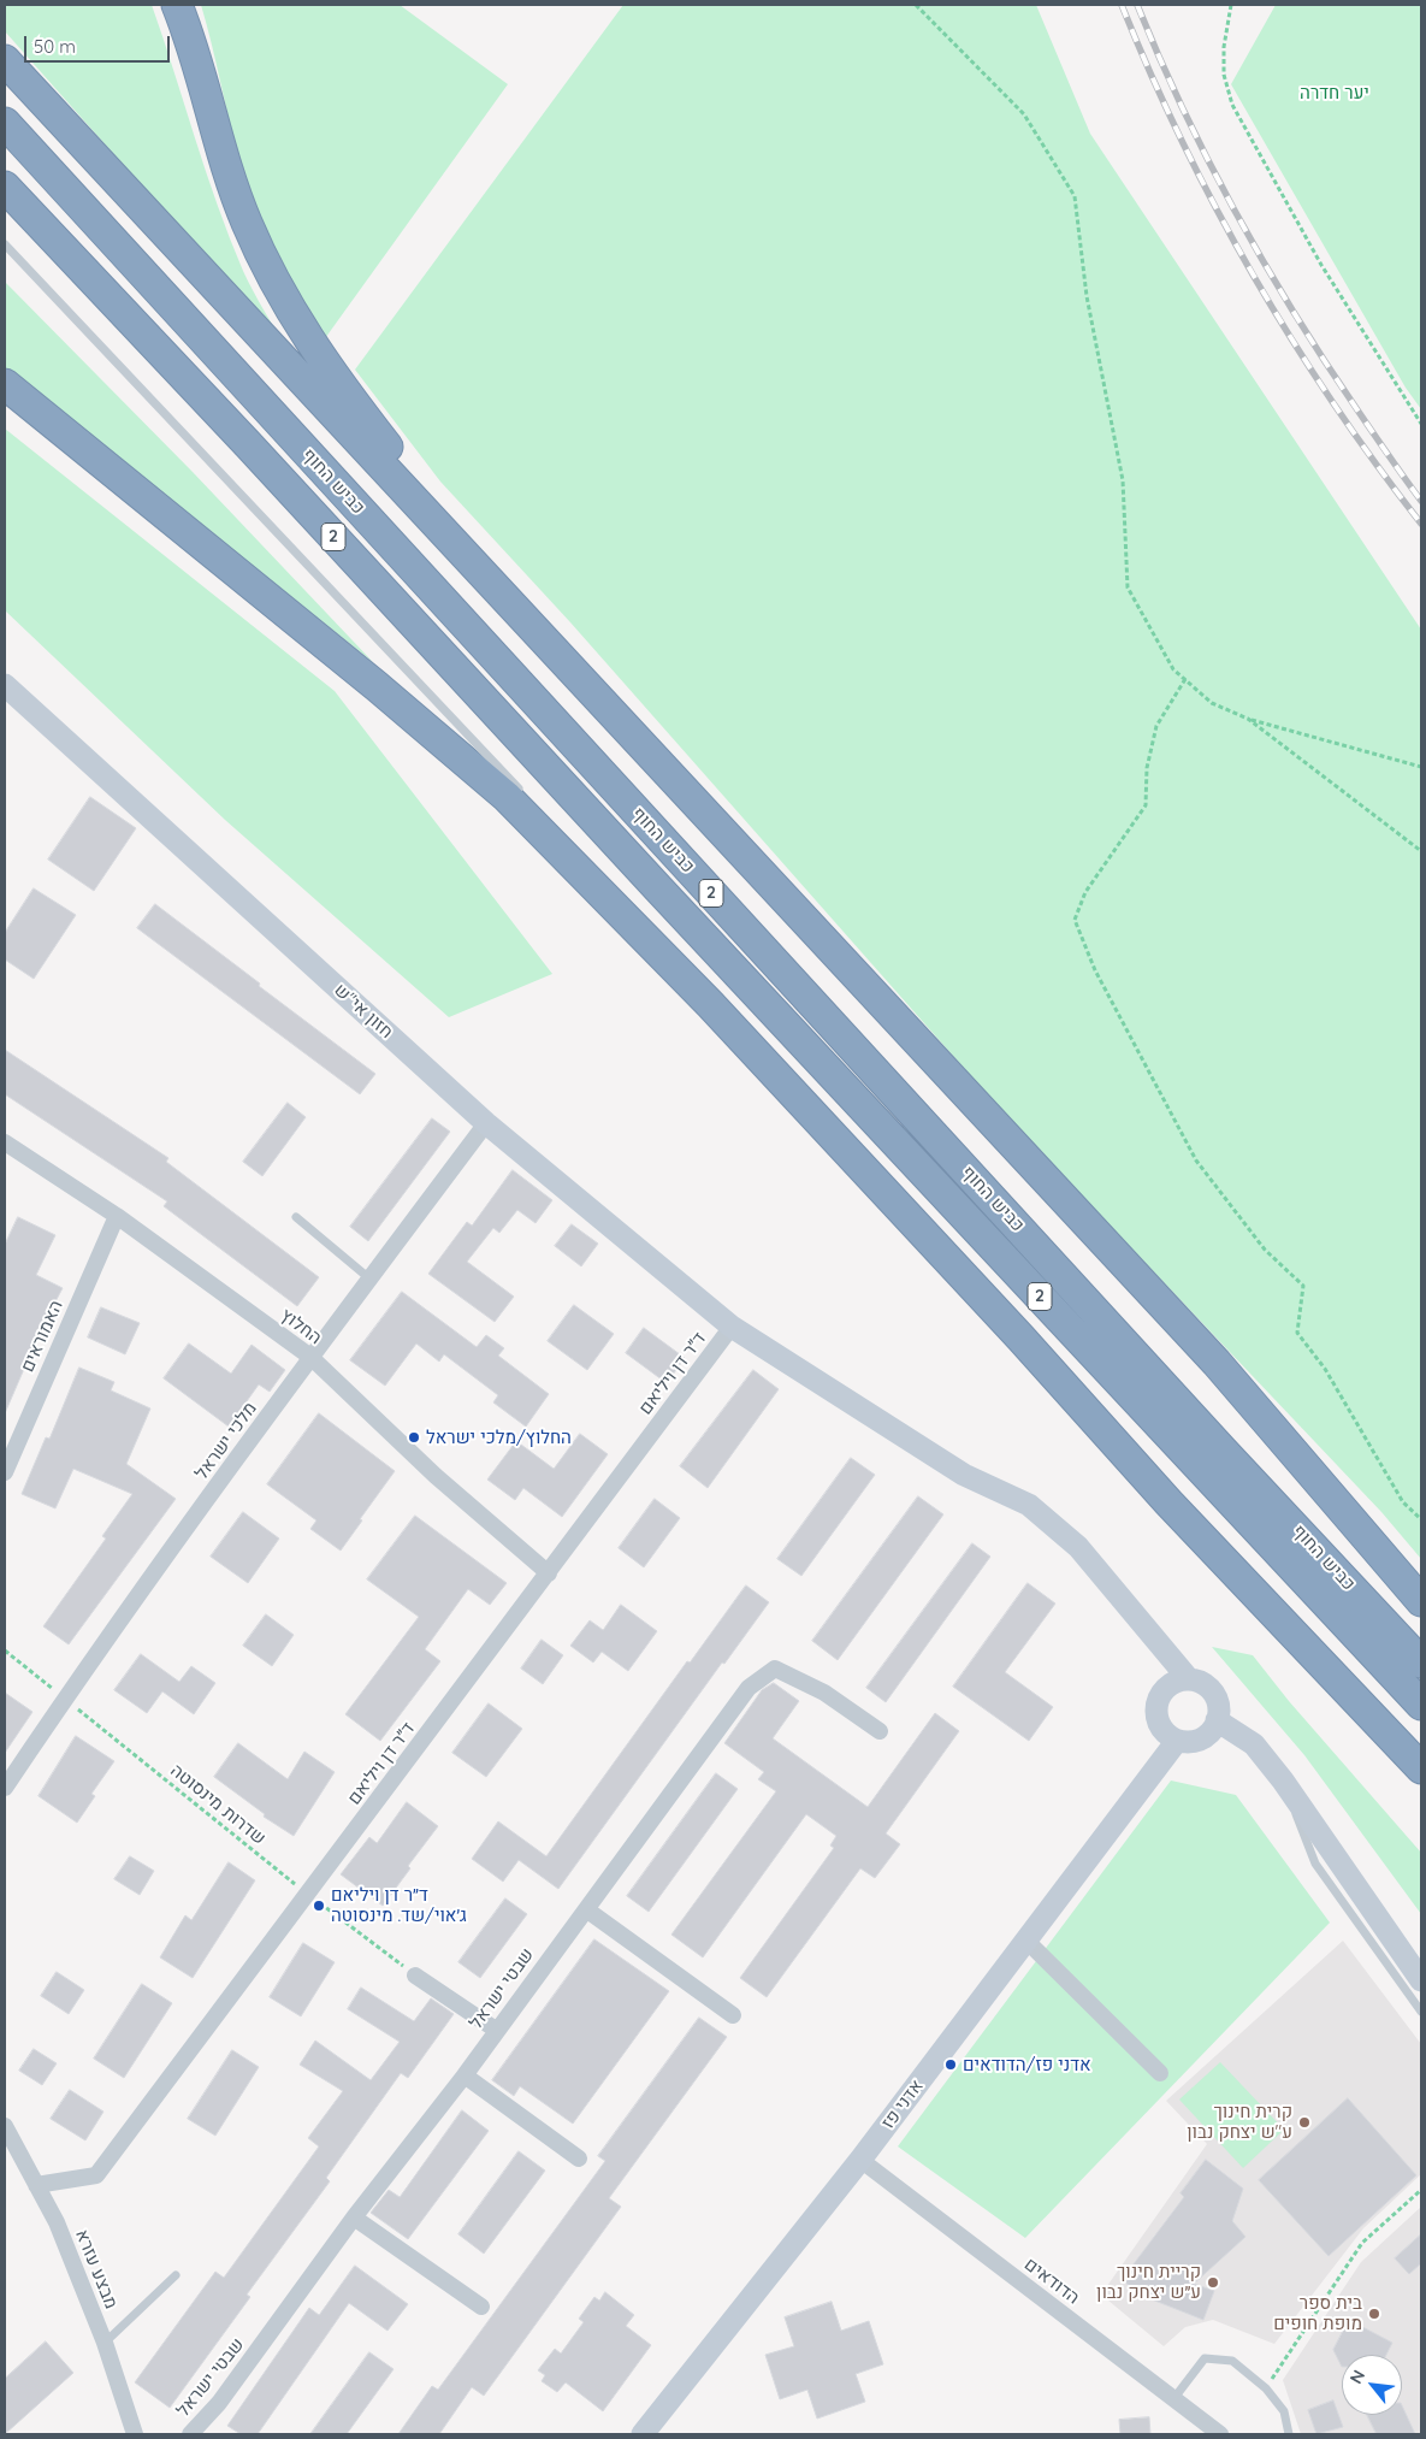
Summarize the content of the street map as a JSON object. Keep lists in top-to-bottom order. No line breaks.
{"streets":{"highway":["כביש החוף","2"],"street":["חזון אי\"ש","החלוץ","האמוראים","ד״ר דן ויליאם","מלכי ישראל","שבטי ישראל","אדני פז","מבצע עזרא","הדודאים"],"path":["שדרות מינסוטה"]},"crossings":[["חזון אי\"ש","ד״ר דן ויליאם"],["חזון אי\"ש","מלכי ישראל"],["חזון אי\"ש","אדני פז"],["החלוץ","האמוראים"],["החלוץ","ד״ר דן ויליאם"],["החלוץ","מלכי ישראל"],["ד״ר דן ויליאם","שדרות מינסוטה"],["ד״ר דן ויליאם","מבצע עזרא"],["מלכי ישראל","שדרות מינסוטה"],["אדני פז","הדודאים"]],"parks":["יער חדרה"],"places":["החלוץ/מלכי ישראל","ד״ר דן ויליאם ג׳אוי/שד. מינסוטה","אדני פז/הדודאים","קרית חינוך ע\"ש יצחק נבון","קריית חינוך ע״ש יצחק נבון","בית ספר מופת חופים"],"scale_bar":"50 m","north":"top left"}
